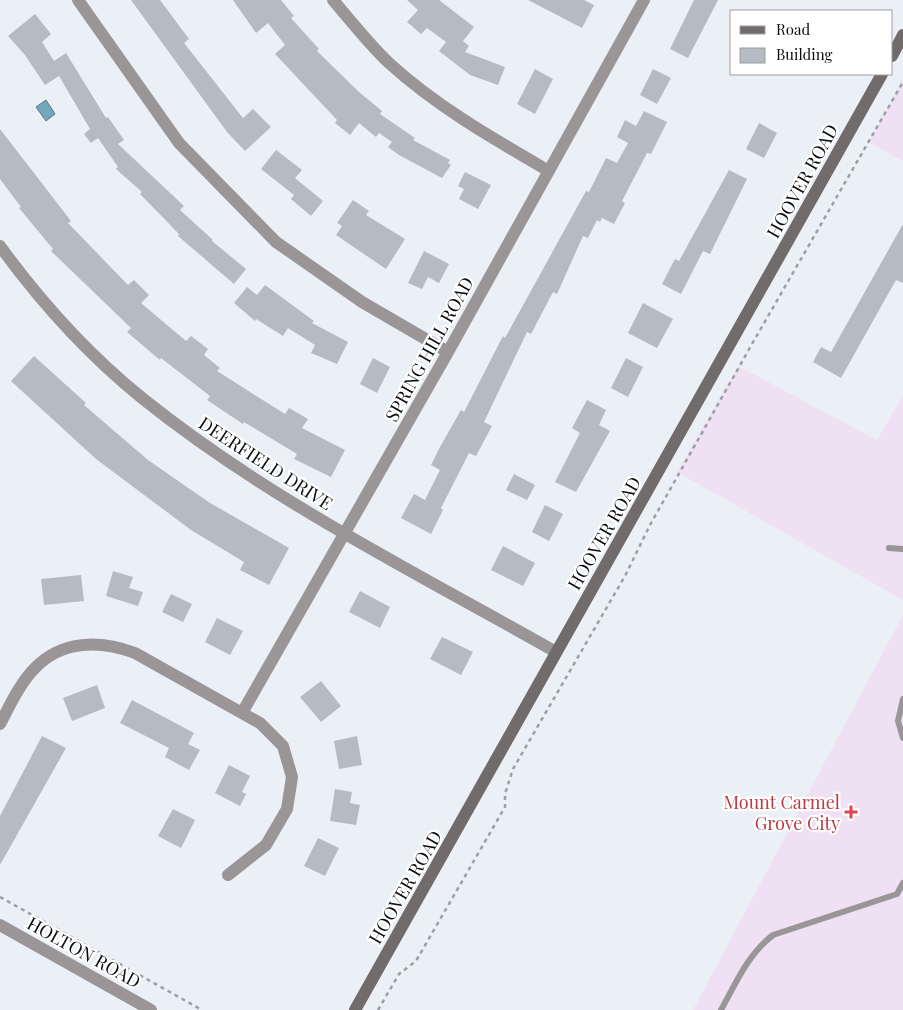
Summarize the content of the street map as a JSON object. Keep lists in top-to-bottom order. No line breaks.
{"streets":{"main road":["HOOVER ROAD"],"street":["SPRING HILL ROAD","DEERFIELD DRIVE","HOLTON ROAD"]},"crossings":[["HOOVER ROAD","DEERFIELD DRIVE"],["SPRING HILL ROAD","DEERFIELD DRIVE"]],"places":{"health":["Mount Carmel Grove City"]},"legend":["Road","Building"]}
